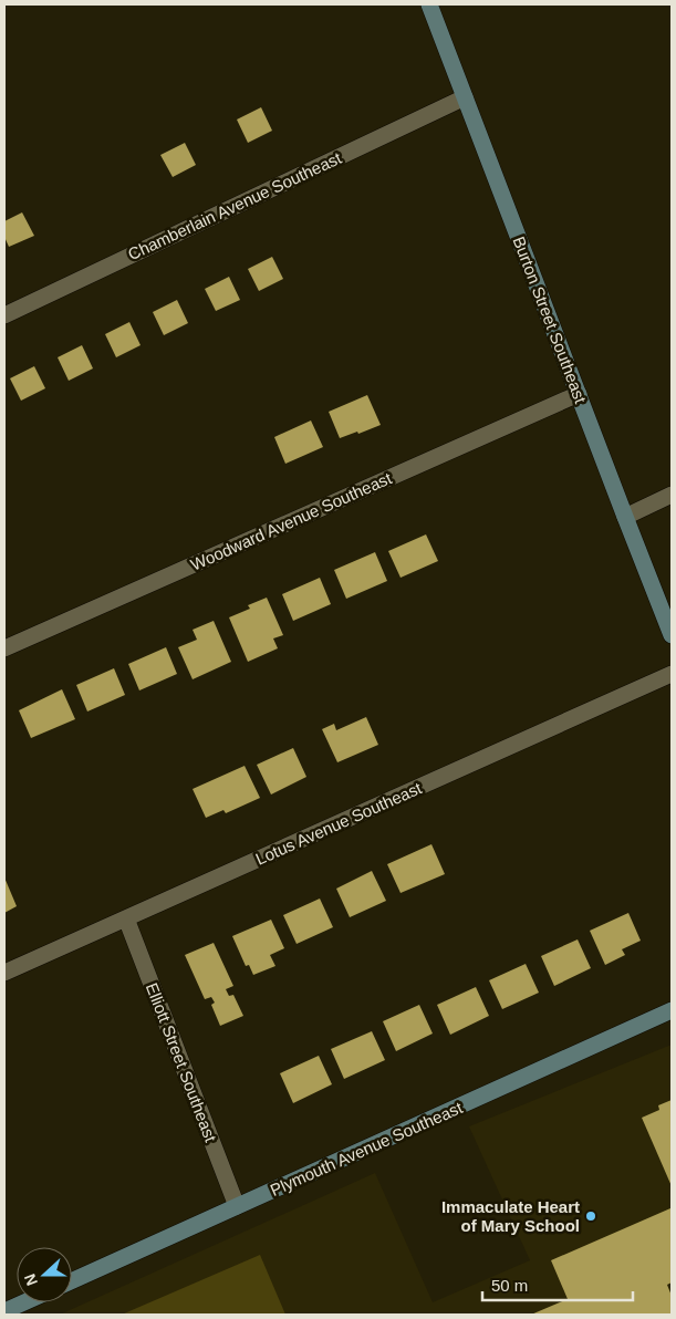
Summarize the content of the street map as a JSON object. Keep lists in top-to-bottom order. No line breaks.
{"streets":{"main road":["Burton Street Southeast","Plymouth Avenue Southeast"],"street":["Chamberlain Avenue Southeast","Woodward Avenue Southeast","Lotus Avenue Southeast","Elliott Street Southeast"]},"crossings":[["Chamberlain Avenue Southeast","Burton Street Southeast"],["Burton Street Southeast","Woodward Avenue Southeast"],["Lotus Avenue Southeast","Elliott Street Southeast"],["Elliott Street Southeast","Plymouth Avenue Southeast"]],"places":["Immaculate Heart of Mary School"],"scale_bar":"50 m","north":"left"}
